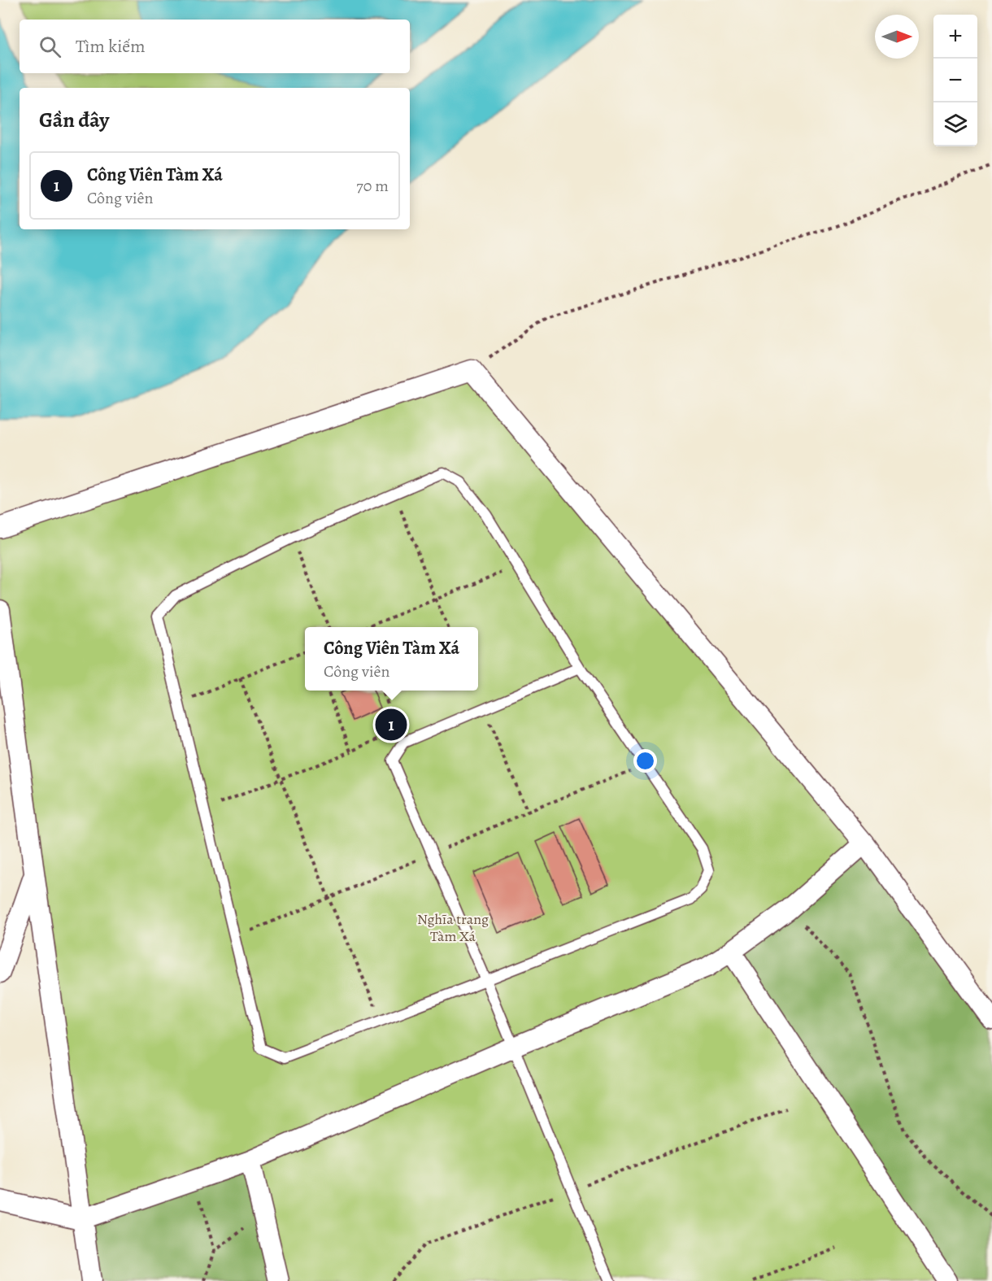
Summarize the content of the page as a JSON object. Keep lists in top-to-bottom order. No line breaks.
{"parks":["Nghĩa trang Tàm Xá"],"north":"right","page":{"map_buttons":["+","−"],"search":"Tìm kiếm","heading":"Gần đây","list":[{"mark":"1","name":"Công Viên Tàm Xá","note":"Công viên","value":"70 m"}],"popup":["Công Viên Tàm Xá","Công viên"],"pins":"1"}}
